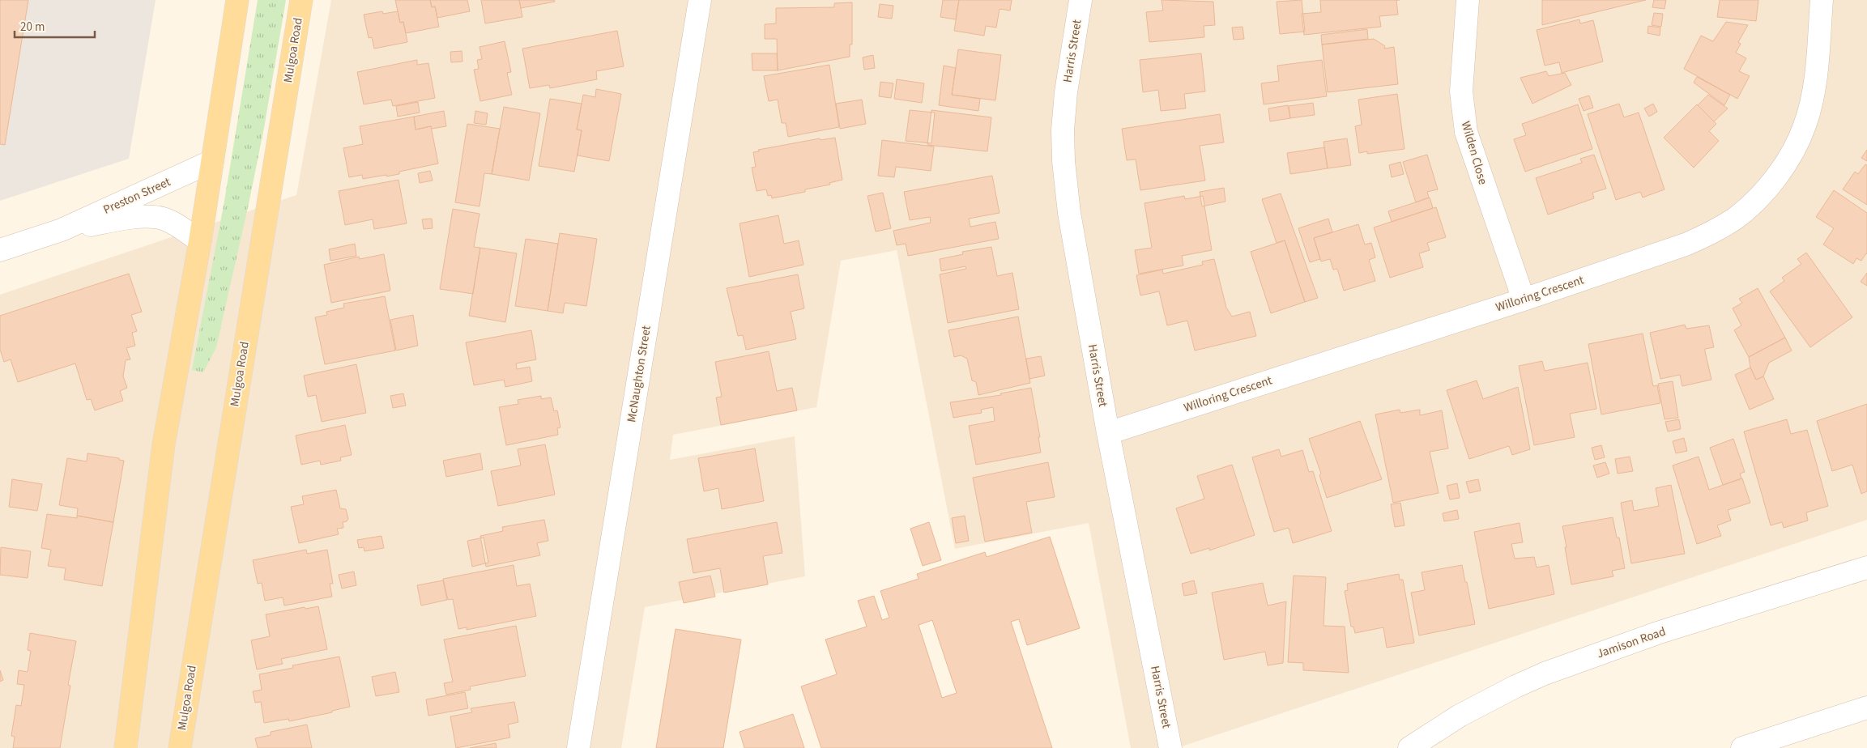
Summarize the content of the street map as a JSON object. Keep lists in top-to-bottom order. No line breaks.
{"streets":{"main road":["Mulgoa Road"],"street":["Harris Street","Wilden Close","Preston Street","Willoring Crescent","McNaughton Street","Jamison Road"]},"crossings":[["Harris Street","Willoring Crescent"],["Wilden Close","Willoring Crescent"]],"scale_bar":"20 m"}
